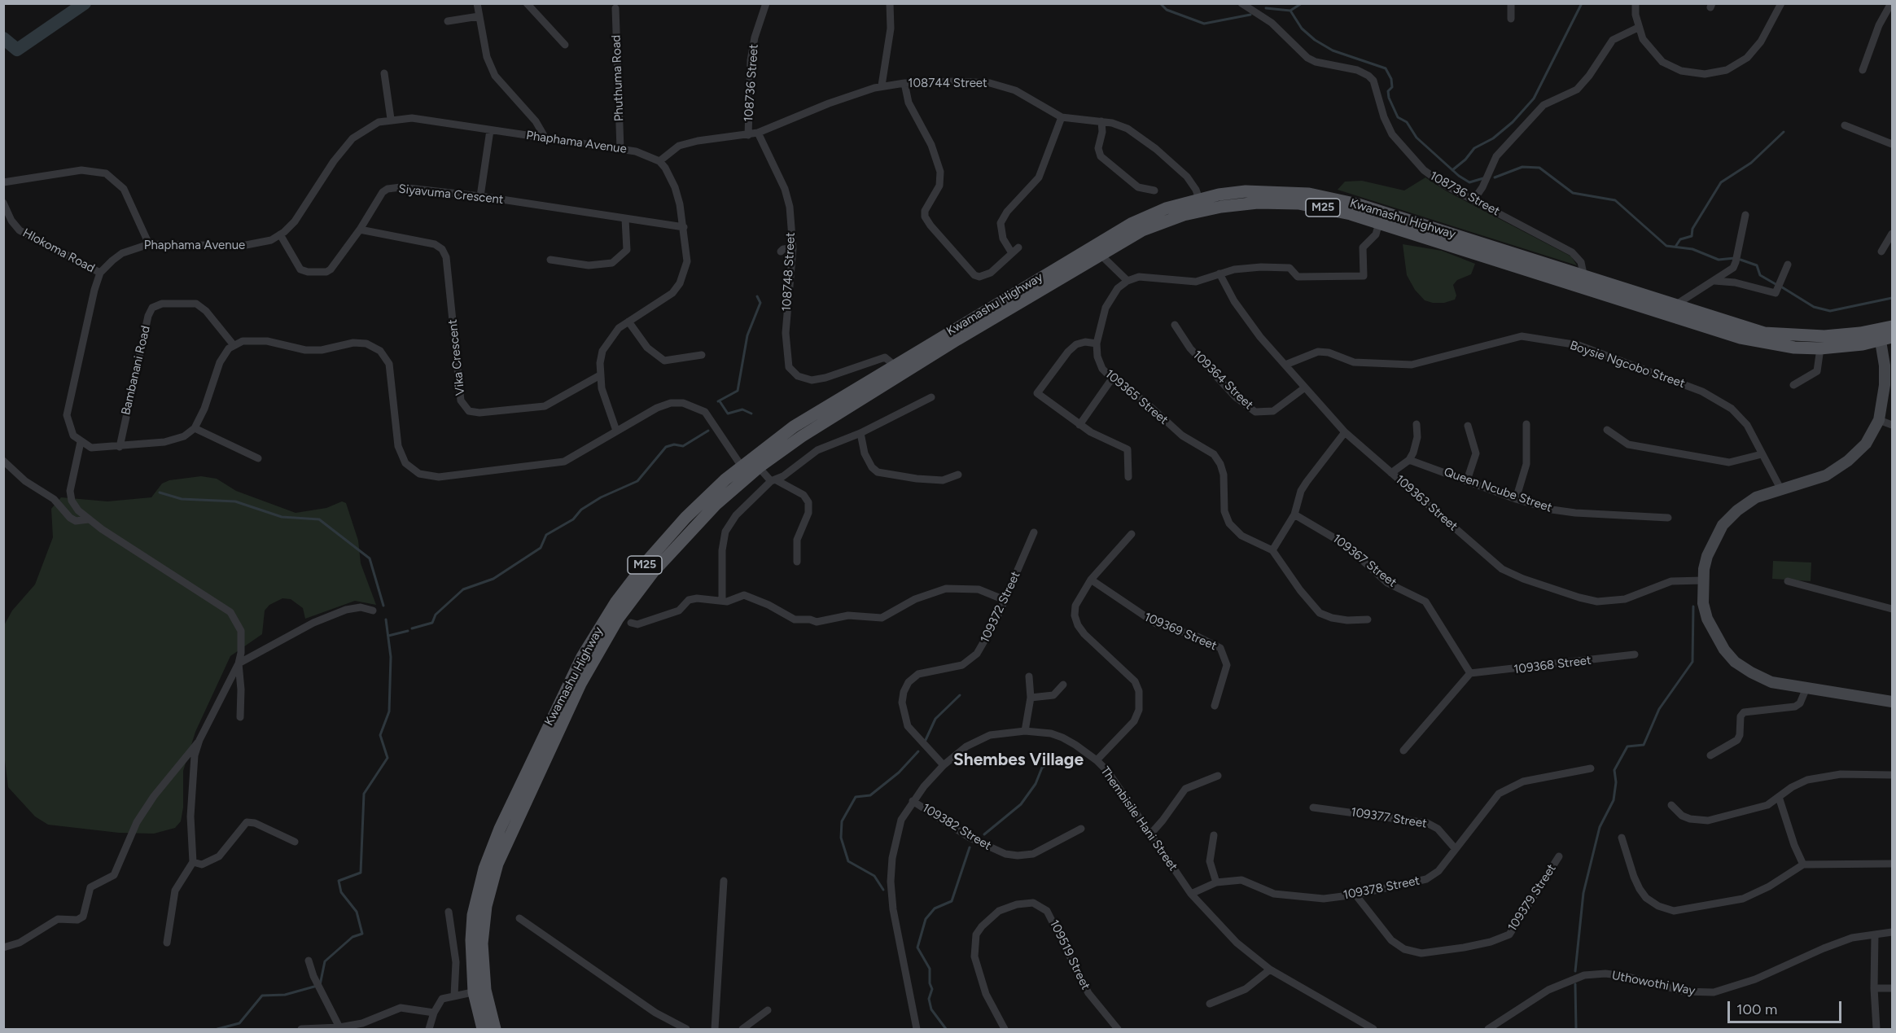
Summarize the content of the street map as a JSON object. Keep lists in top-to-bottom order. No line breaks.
{"streets":{"main road":["M25","Kwamashu Highway"],"street":["Phuthuma Road","108736 Street","108744 Street","Phaphama Avenue","Siyavuma Crescent","Hlokoma Road","108748 Street","Vika Crescent","Boysie Ngcobo Street","Bambanani Road","109364 Street","109365 Street","Queen Ncube Street","109363 Street","109367 Street","109372 Street","109369 Street","109368 Street","109377 Street","Thembisile Hani Street","109382 Street","109378 Street","109379 Street","109519 Street","Uthowothi Way"]},"crossings":[["Phuthuma Road","Phaphama Avenue"],["108736 Street","108744 Street"],["108736 Street","Kwamashu Highway"],["108744 Street","Phaphama Avenue"],["108744 Street","Kwamashu Highway"],["108744 Street","108748 Street"],["Phaphama Avenue","Siyavuma Crescent"],["Phaphama Avenue","Hlokoma Road"],["Siyavuma Crescent","Vika Crescent"],["Kwamashu Highway","108748 Street"],["Boysie Ngcobo Street","109363 Street"],["109364 Street","109363 Street"],["109367 Street","109368 Street"],["109372 Street","Thembisile Hani Street"],["109377 Street","109378 Street"],["Thembisile Hani Street","109382 Street"],["Thembisile Hani Street","109378 Street"],["109378 Street","109379 Street"]],"districts":["Shembes Village"],"scale_bar":"100 m"}
